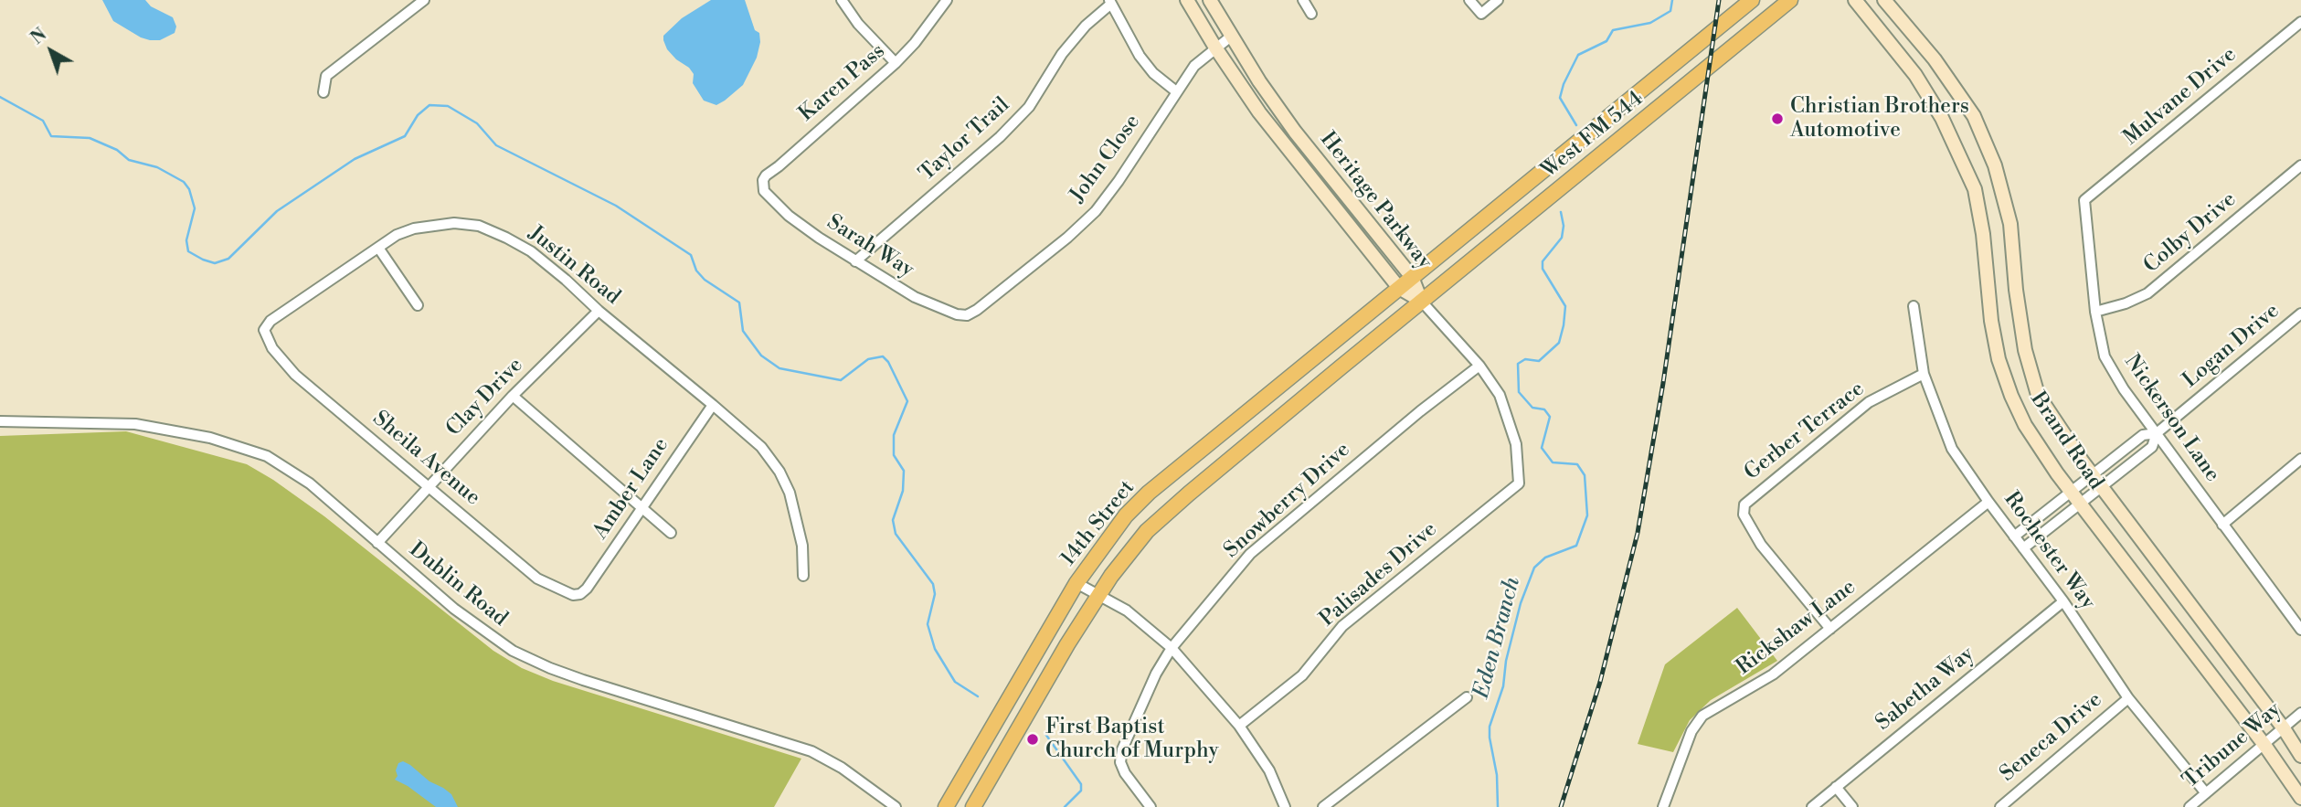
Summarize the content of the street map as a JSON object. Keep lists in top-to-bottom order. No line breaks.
{"streets":{"main road":["West FM 544","Heritage Parkway","Brand Road","14th Street"],"street":["Karen Pass","Mulvane Drive","Taylor Trail","John Close","Colby Drive","Sarah Way","Justin Road","Logan Drive","Clay Drive","Nickerson Lane","Gerber Terrace","Sheila Avenue","Amber Lane","Snowberry Drive","Rochester Way","Palisades Drive","Dublin Road","Rickshaw Lane","Sabetha Way","Seneca Drive","Tribune Way"]},"crossings":[["Karen Pass","Sarah Way"],["Mulvane Drive","Nickerson Lane"],["West FM 544","Heritage Parkway"],["West FM 544","14th Street"],["Taylor Trail","Sarah Way"],["John Close","Heritage Parkway"],["John Close","Sarah Way"],["Heritage Parkway","14th Street"],["Colby Drive","Nickerson Lane"],["Justin Road","Clay Drive"],["Justin Road","Sheila Avenue"],["Justin Road","Amber Lane"],["Logan Drive","Nickerson Lane"],["Logan Drive","Brand Road"],["Logan Drive","Rochester Way"],["Clay Drive","Sheila Avenue"],["Clay Drive","Dublin Road"],["Gerber Terrace","Rochester Way"],["Gerber Terrace","Rickshaw Lane"],["Brand Road","Tribune Way"],["Sheila Avenue","Amber Lane"],["Snowberry Drive","Palisades Drive"],["Rochester Way","Rickshaw Lane"],["Rochester Way","Sabetha Way"],["Rochester Way","Seneca Drive"],["Rochester Way","Tribune Way"]],"water":["Eden Branch"],"places":["Christian Brothers Automotive","First Baptist Church of Murphy"],"north":"top left"}
